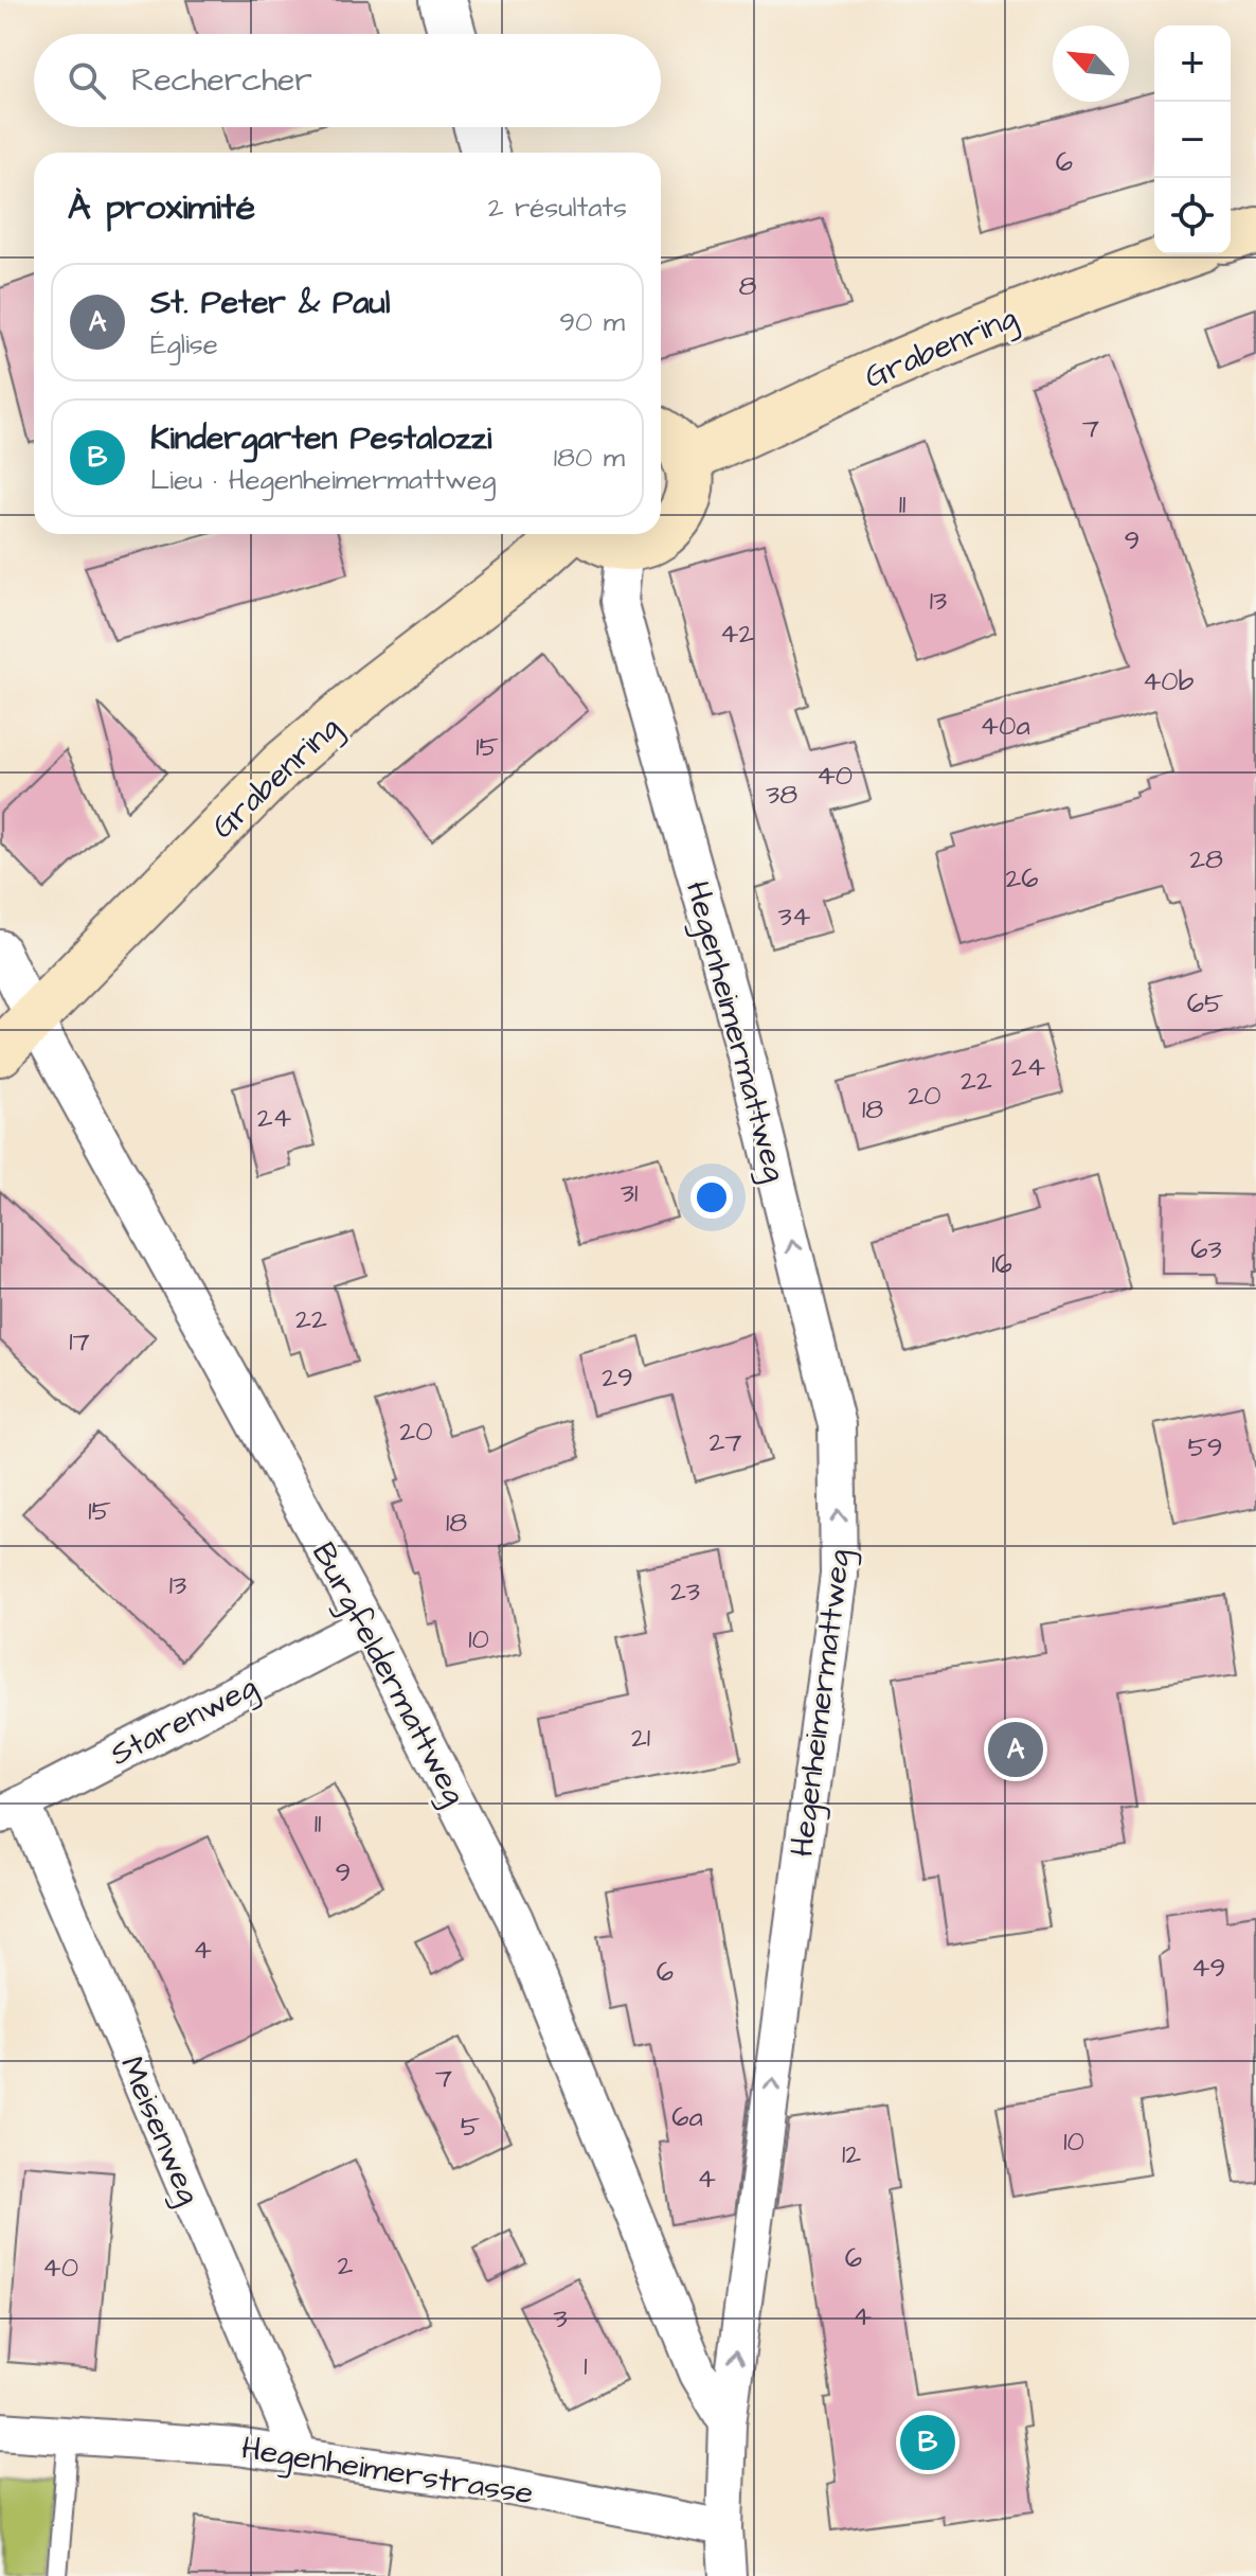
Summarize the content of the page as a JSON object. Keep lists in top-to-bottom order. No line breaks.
{"streets":{"main road":["Grabenring"],"street":["Hegenheimermattweg","Burgfeldermattweg","Starenweg","Meisenweg","Hegenheimerstrasse"]},"crossings":[["Grabenring","Burgfeldermattweg"],["Hegenheimermattweg","Burgfeldermattweg"],["Hegenheimermattweg","Hegenheimerstrasse"],["Burgfeldermattweg","Starenweg"],["Starenweg","Meisenweg"],["Meisenweg","Hegenheimerstrasse"]],"one_way":["Hegenheimermattweg"],"house_numbers":["6","8","7","11","9","13","42","40b","40a","15","40","38","28","26","34","65","24","22","20","18","24","31","63","16","22","17","29","20","27","59","15","18","13","23","10","21","11","9","4","49","6","7","6a","5","10","12","4","6","2","40","4","3","1"],"north":"top left","page":{"map_buttons":["+","−"],"search":"Rechercher","heading":["À proximité","2 résultats"],"list":[{"mark":"A","name":"St. Peter & Paul","note":"Église","value":"90 m"},{"mark":"B","name":"Kindergarten Pestalozzi","note":"Lieu · Hegenheimermattweg","value":"180 m"}],"pins":["A","B"]}}
